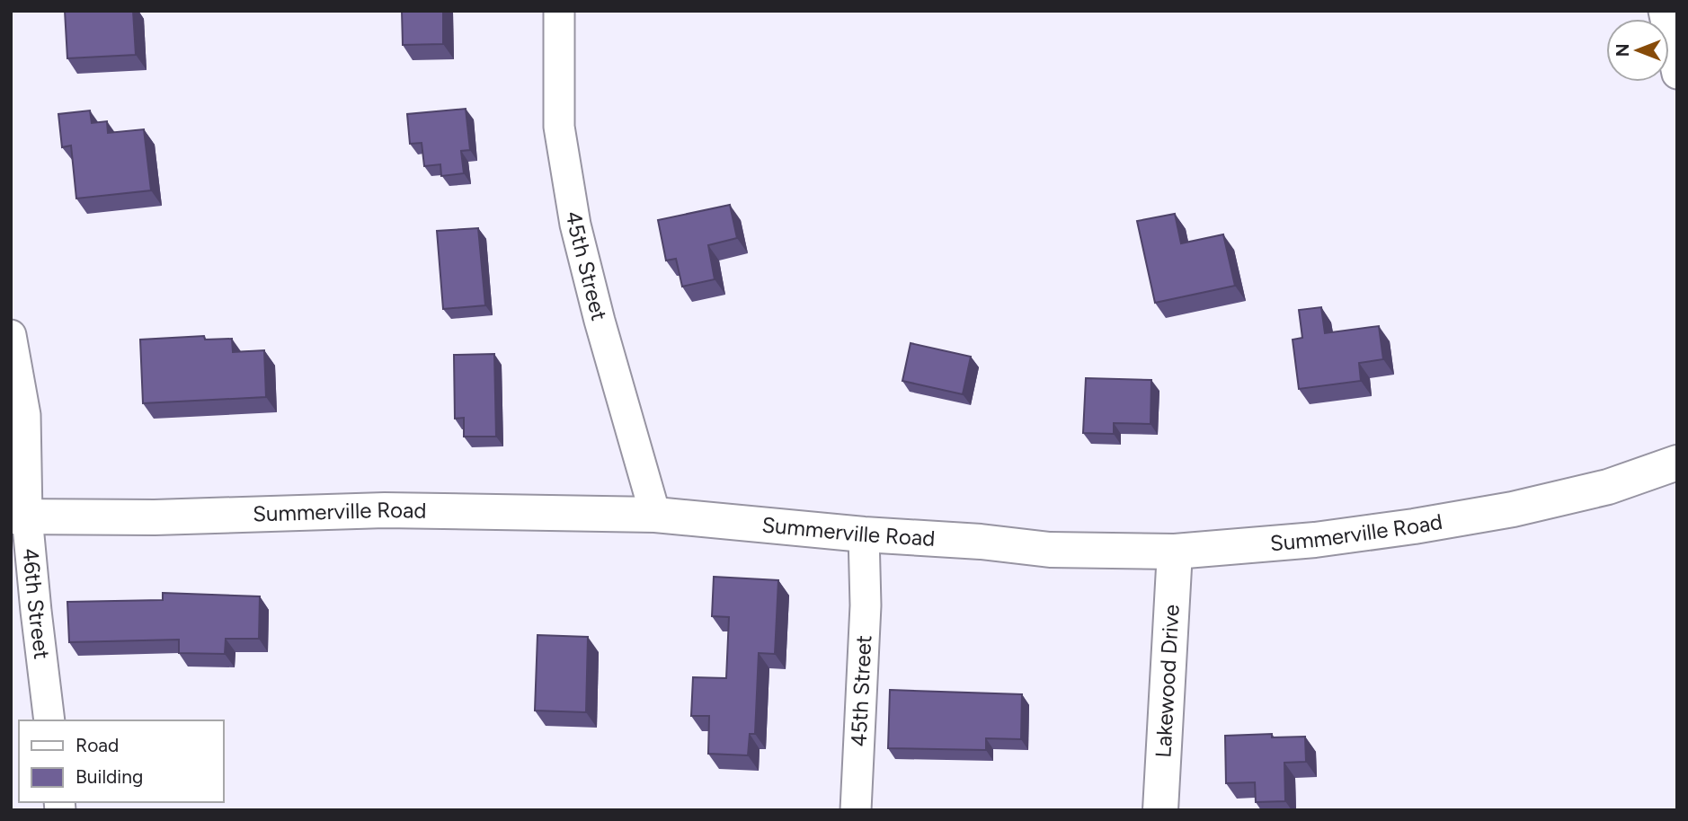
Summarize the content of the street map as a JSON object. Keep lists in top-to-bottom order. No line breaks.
{"streets":{"main road":["Summerville Road","Lakewood Drive"],"street":["45th Street","46th Street"]},"crossings":[["45th Street","Summerville Road"],["Summerville Road","46th Street"],["Summerville Road","Lakewood Drive"]],"legend":["Road","Building"],"north":"left"}
